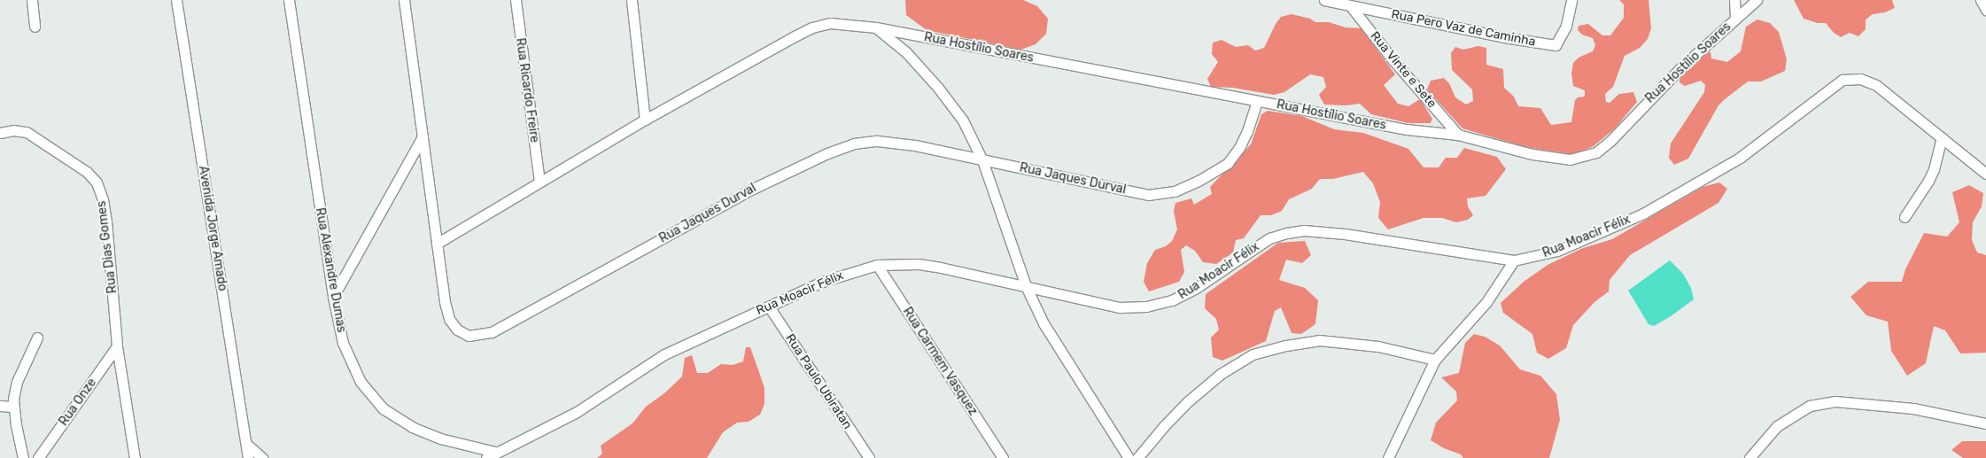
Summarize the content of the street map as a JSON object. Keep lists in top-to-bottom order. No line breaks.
{"streets":{"street":["Rua Pero Vaz de Caminha","Rua Hostílio Soares","Rua Vinte e Sete","Rua Ricardo Freire","Rua Jaques Durval","Avenida Jorge Amado","Rua Moacir Félix","Rua Dias Gomes","Rua Alexandre Dumas","Rua Carmem Vasquez","Rua Paulo Ubiratan","Rua Onze"]},"crossings":[["Rua Pero Vaz de Caminha","Rua Vinte e Sete"],["Rua Hostílio Soares","Rua Vinte e Sete"],["Rua Hostílio Soares","Rua Ricardo Freire"],["Rua Hostílio Soares","Rua Jaques Durval"],["Rua Moacir Félix","Rua Alexandre Dumas"],["Rua Moacir Félix","Rua Carmem Vasquez"],["Rua Moacir Félix","Rua Paulo Ubiratan"],["Rua Dias Gomes","Rua Onze"]]}
